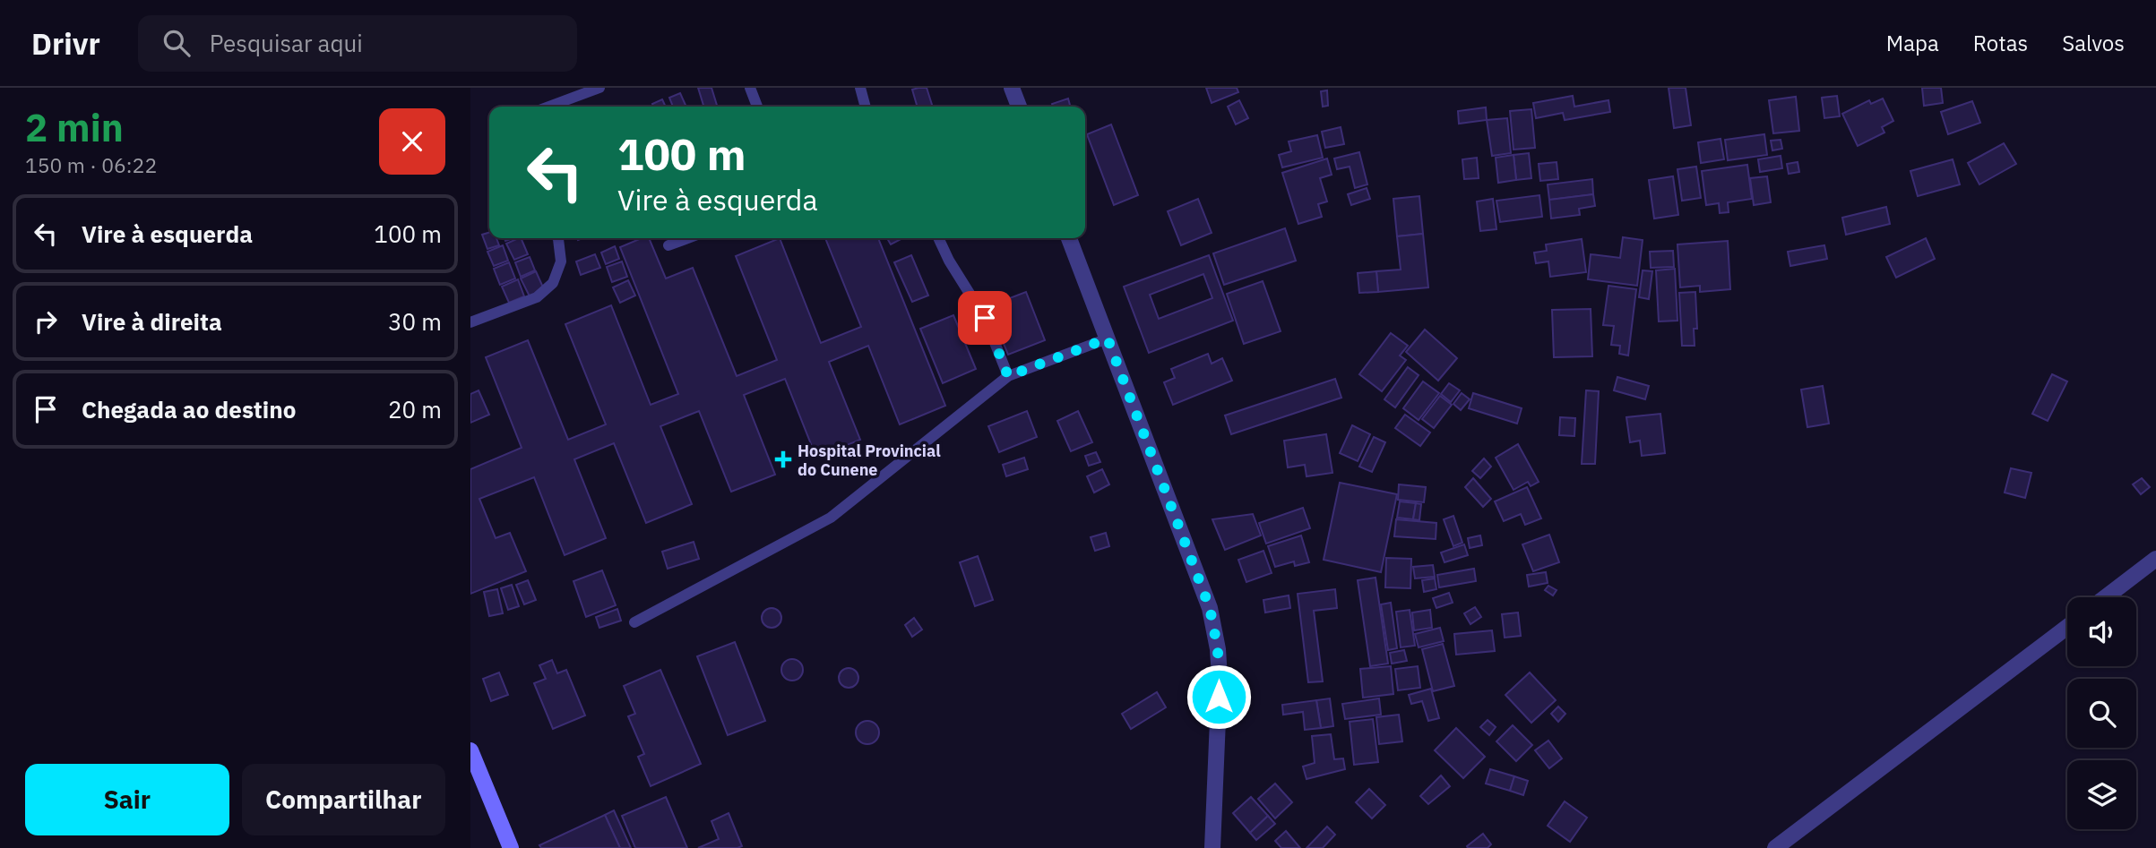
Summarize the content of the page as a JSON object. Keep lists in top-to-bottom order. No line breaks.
{"places":{"health":["Hospital Provincial do Cunene"]},"page":{"header":"Drivr","search":"Pesquisar aqui","nav":["Mapa","Rotas","Salvos"],"heading":["2 min","150 m · 06:22"],"turn":["100 m","Vire à esquerda"],"list":[{"name":"Vire à esquerda","value":"100 m"},{"name":"Vire à direita","value":"30 m"},{"name":"Chegada ao destino","value":"20 m"}],"buttons":["Sair","Compartilhar"]}}
